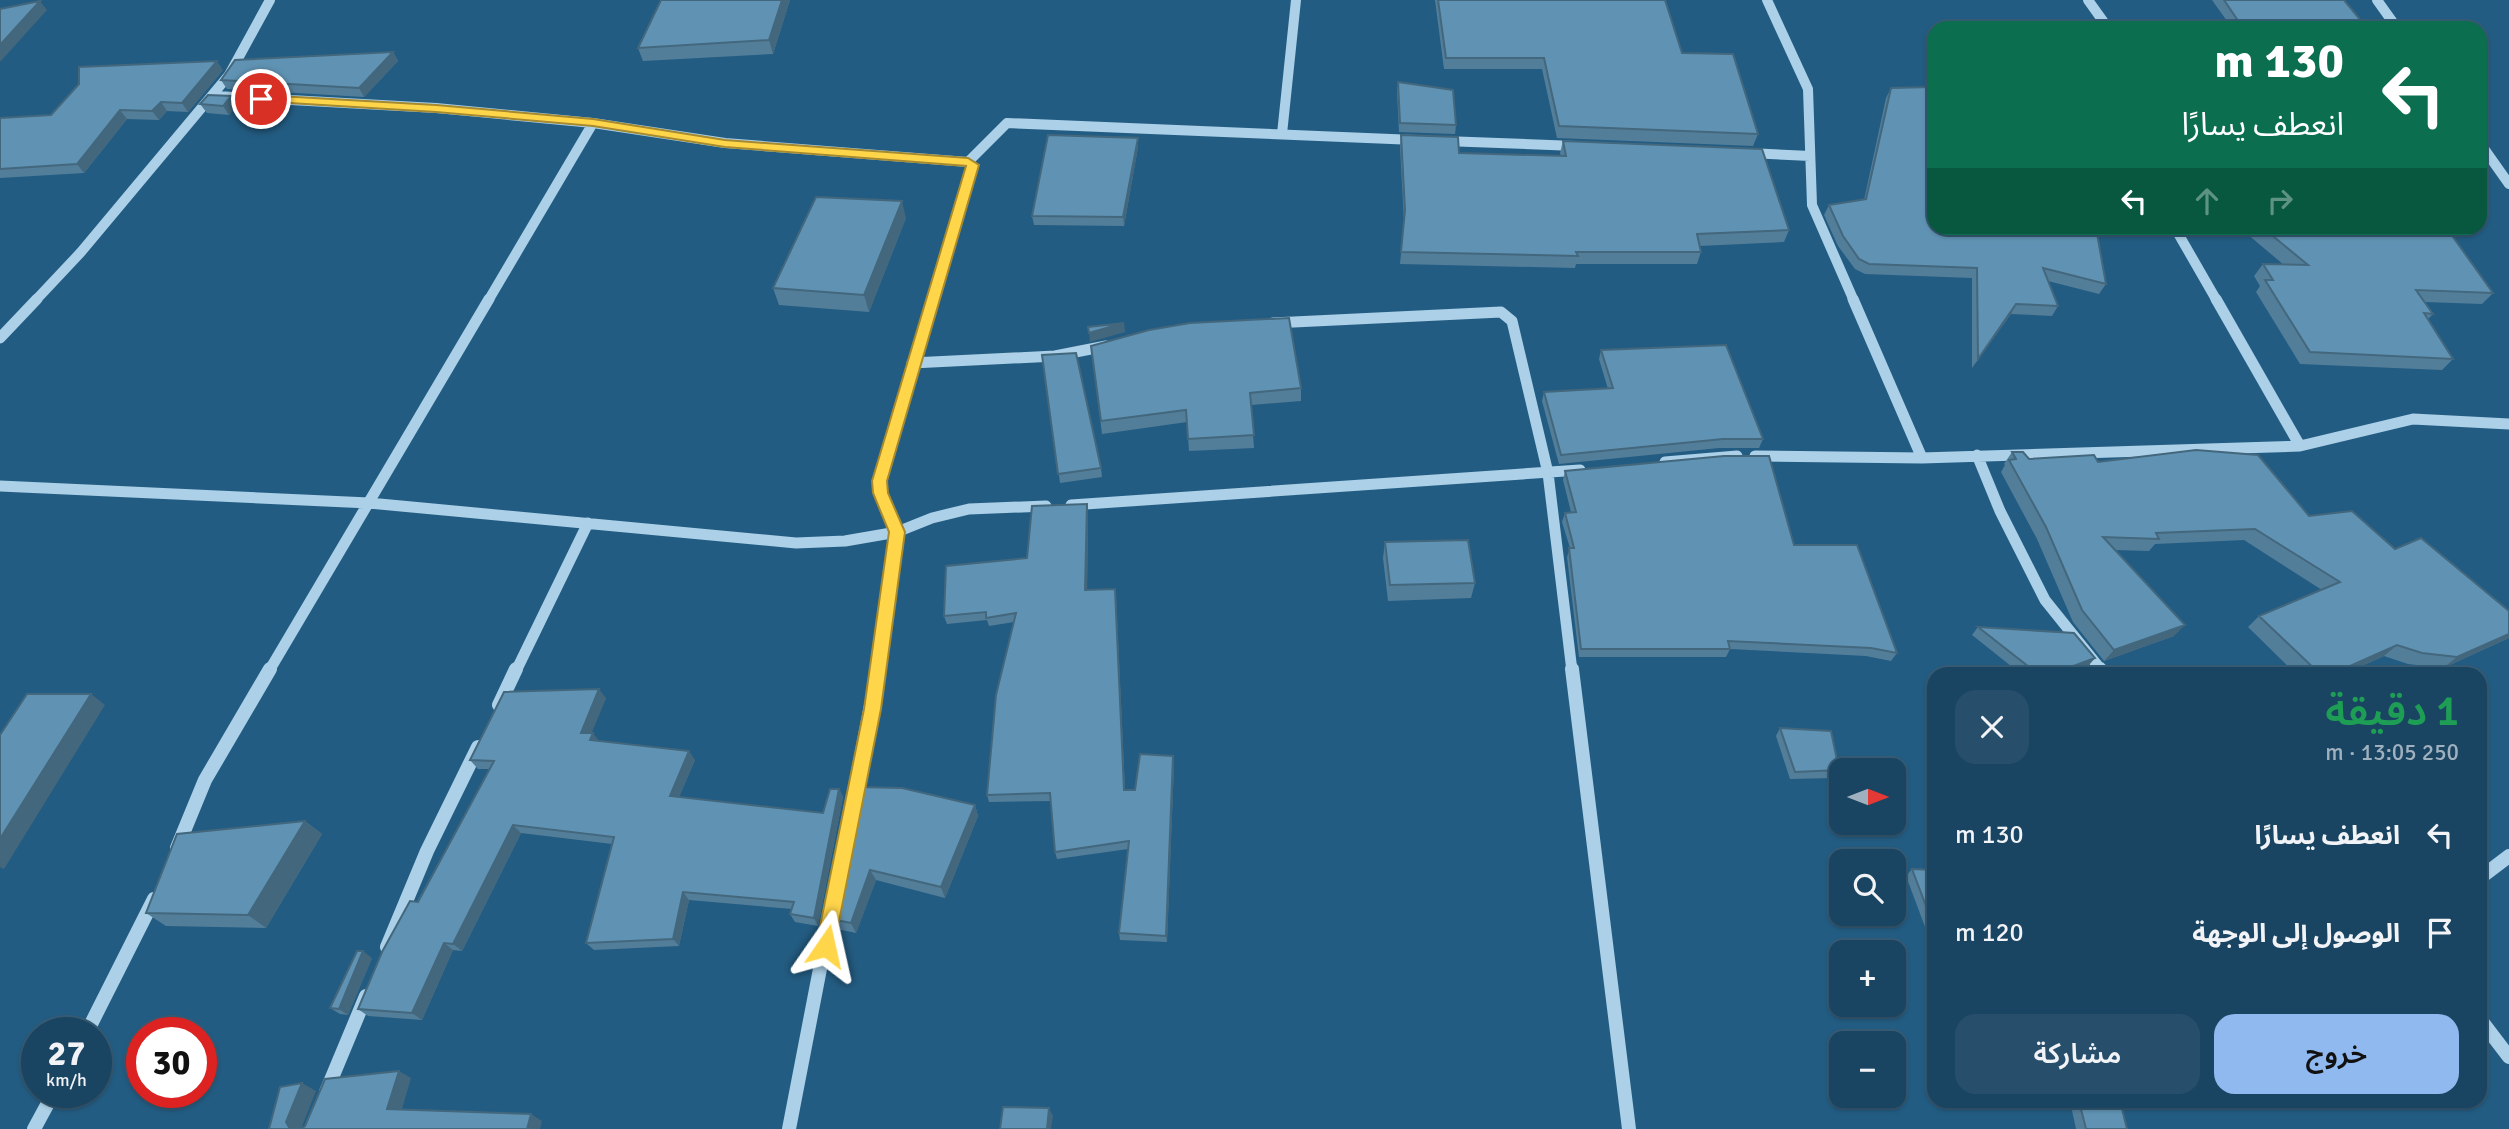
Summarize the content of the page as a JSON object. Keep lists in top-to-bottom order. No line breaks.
{"north":"right","page":{"turn":["130 m","انعطف يسارًا"],"heading":["1 دقيقة","250 m · 13:05"],"map_buttons":["+","−"],"list":[{"name":"انعطف يسارًا","value":"130 m"},{"name":"الوصول إلى الوجهة","value":"120 m"}],"buttons":["خروج","مشاركة"],"speed":"27 km/h","limit":"30"}}
